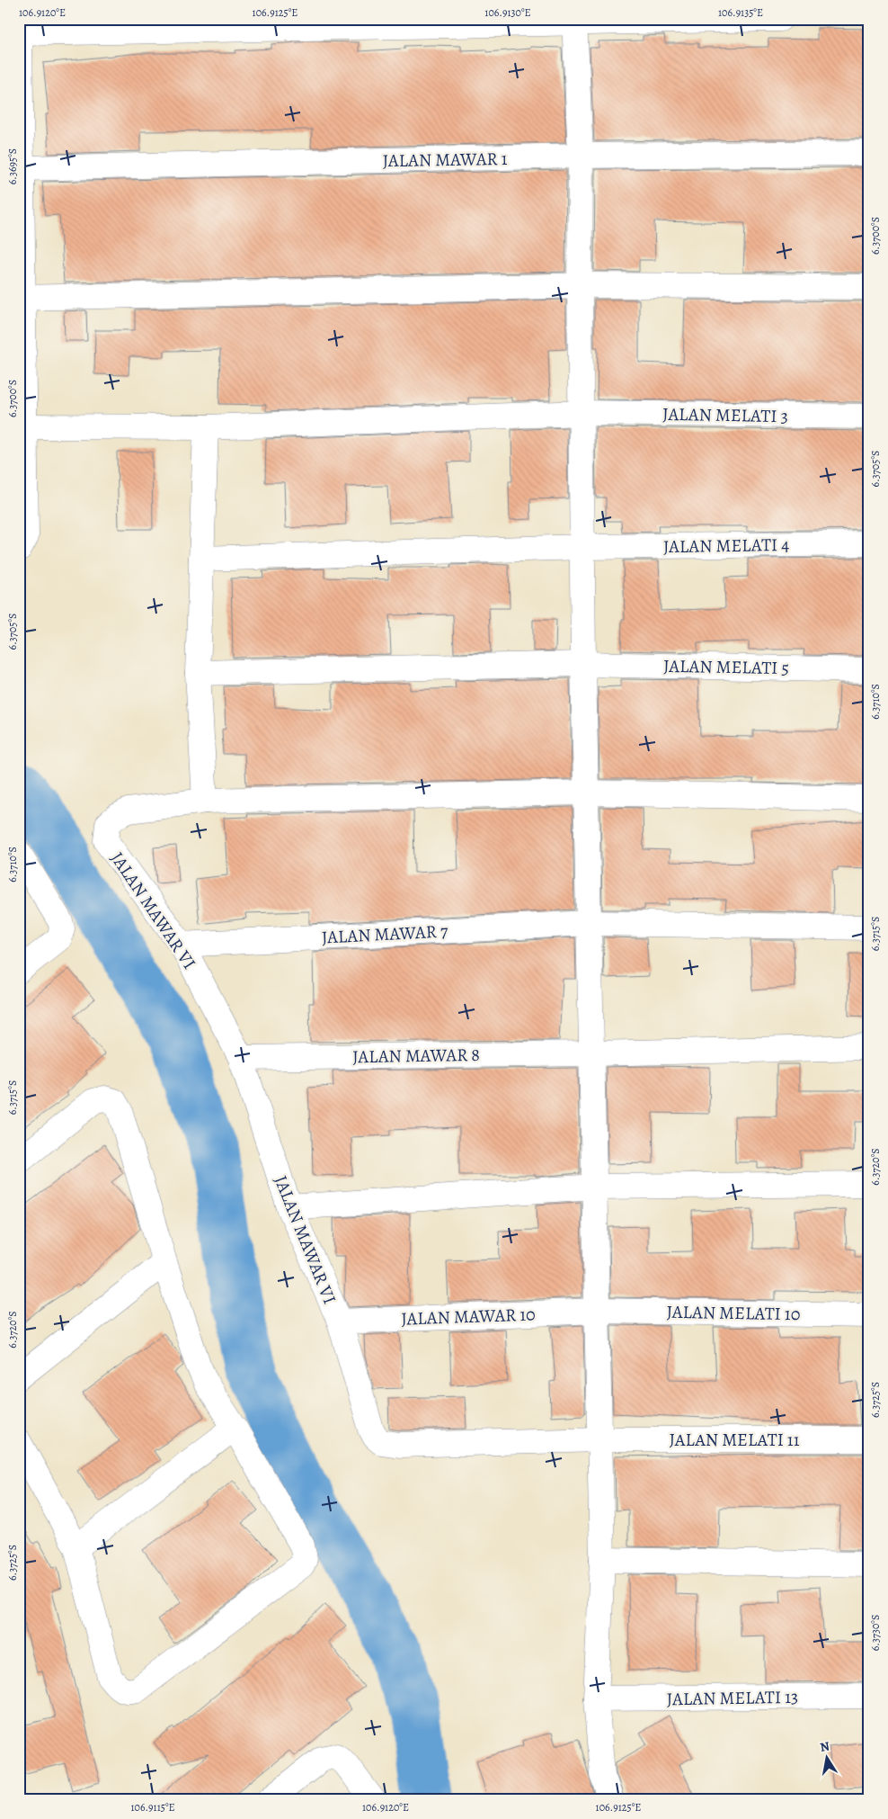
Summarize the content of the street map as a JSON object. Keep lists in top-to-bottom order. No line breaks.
{"streets":{"street":["JALAN MAWAR 1","JALAN MELATI 3","JALAN MELATI 4","JALAN MELATI 5","JALAN MAWAR VI","JALAN MAWAR 7","JALAN MAWAR 8","JALAN MELATI 10","JALAN MAWAR 10","JALAN MELATI 11","JALAN MELATI 13"]},"crossings":[["JALAN MAWAR VI","JALAN MAWAR 7"],["JALAN MAWAR VI","JALAN MAWAR 8"],["JALAN MAWAR VI","JALAN MAWAR 10"],["JALAN MAWAR VI","JALAN MELATI 11"],["JALAN MELATI 10","JALAN MAWAR 10"]],"north":"top","coordinates":["106.9120°E","106.9125°E","106.9130°E","106.9135°E","6.3695°S","6.3700°S","6.3705°S","6.3710°S","6.3715°S","6.3720°S","6.3725°S","6.3730°S","106.9115°E"]}
